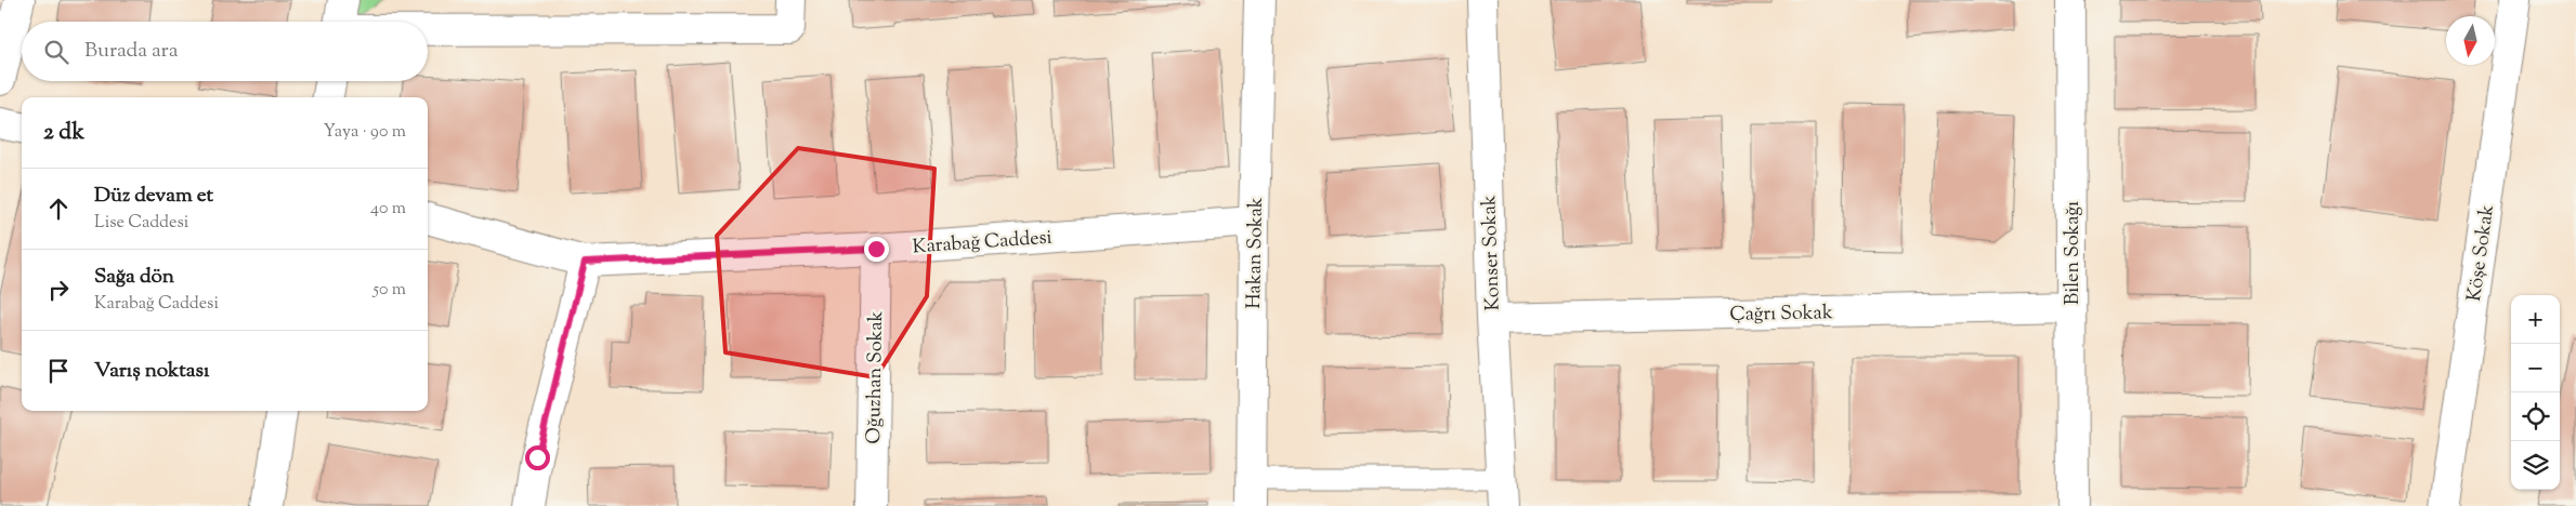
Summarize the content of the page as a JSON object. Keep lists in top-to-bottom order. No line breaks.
{"streets":{"street":["Karabağ Caddesi","Hakan Sokak","Konser Sokak","Bilen Sokağı","Köşe Sokak","Çağrı Sokak","Oğuzhan Sokak"]},"crossings":[["Karabağ Caddesi","Hakan Sokak"],["Karabağ Caddesi","Oğuzhan Sokak"],["Konser Sokak","Çağrı Sokak"],["Bilen Sokağı","Çağrı Sokak"]],"north":"bottom","page":{"search":"Burada ara","heading":["2 dk","Yaya · 90 m"],"list":[["Düz devam et","Lise Caddesi","40 m"],["Sağa dön","Karabağ Caddesi","50 m"],"Varış noktası"],"map_buttons":["+","−"]}}
